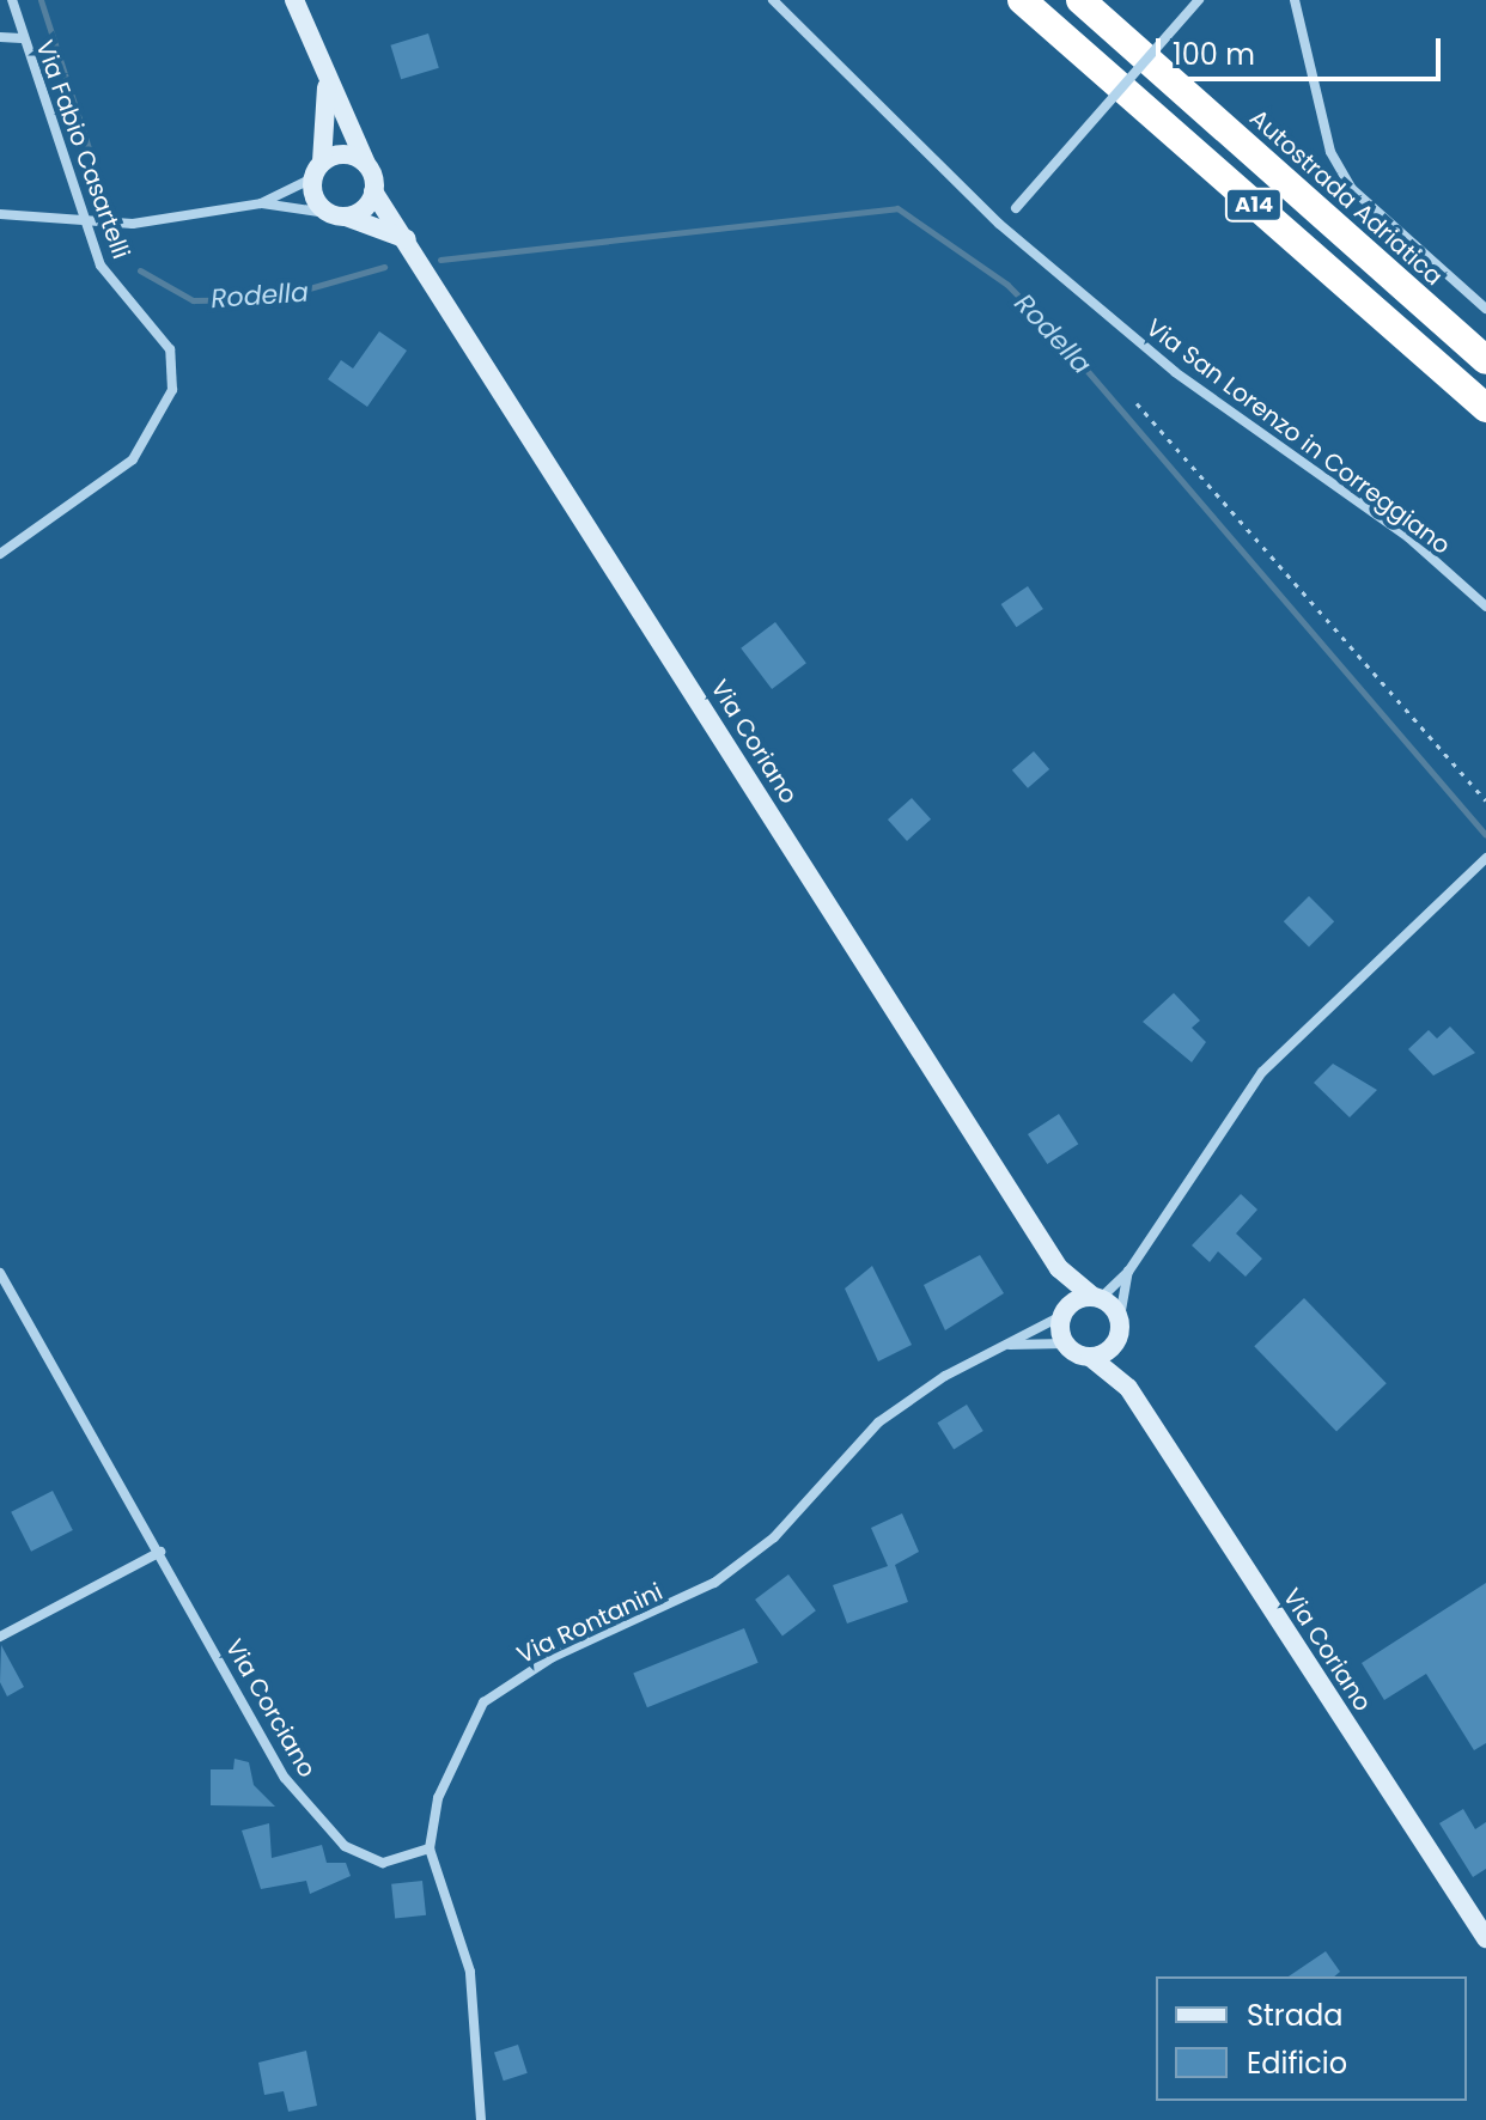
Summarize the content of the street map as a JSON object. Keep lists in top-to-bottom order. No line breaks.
{"streets":{"highway":["Autostrada Adriatica","A14"],"main road":["Via Coriano"],"street":["Via Fabio Casartelli","Via San Lorenzo in Correggiano","Via Rontanini","Via Corciano"]},"crossings":[["Via Coriano","Via Rontanini"],["Via Rontanini","Via Corciano"]],"water":["Rodella"],"legend":["Strada","Edificio"],"scale_bar":"100 m"}
